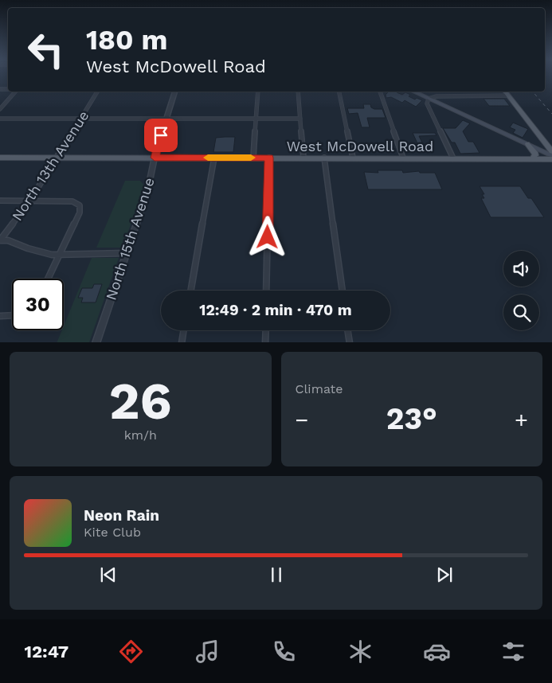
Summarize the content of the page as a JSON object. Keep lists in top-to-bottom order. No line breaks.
{"streets":{"main road":["West McDowell Road"],"street":["North 13th Avenue","North 15th Avenue"]},"crossings":[["West McDowell Road","North 13th Avenue"],["West McDowell Road","North 15th Avenue"]],"page":{"turn":["180 m","West McDowell Road"],"limit":"30","trip":"12:49 · 2 min · 470 m","tile":[["26","km/h"],"Climate"],"heat":["−","23°","+"],"song":["Neon Rain","Kite Club"],"tabs":"12:47"}}
